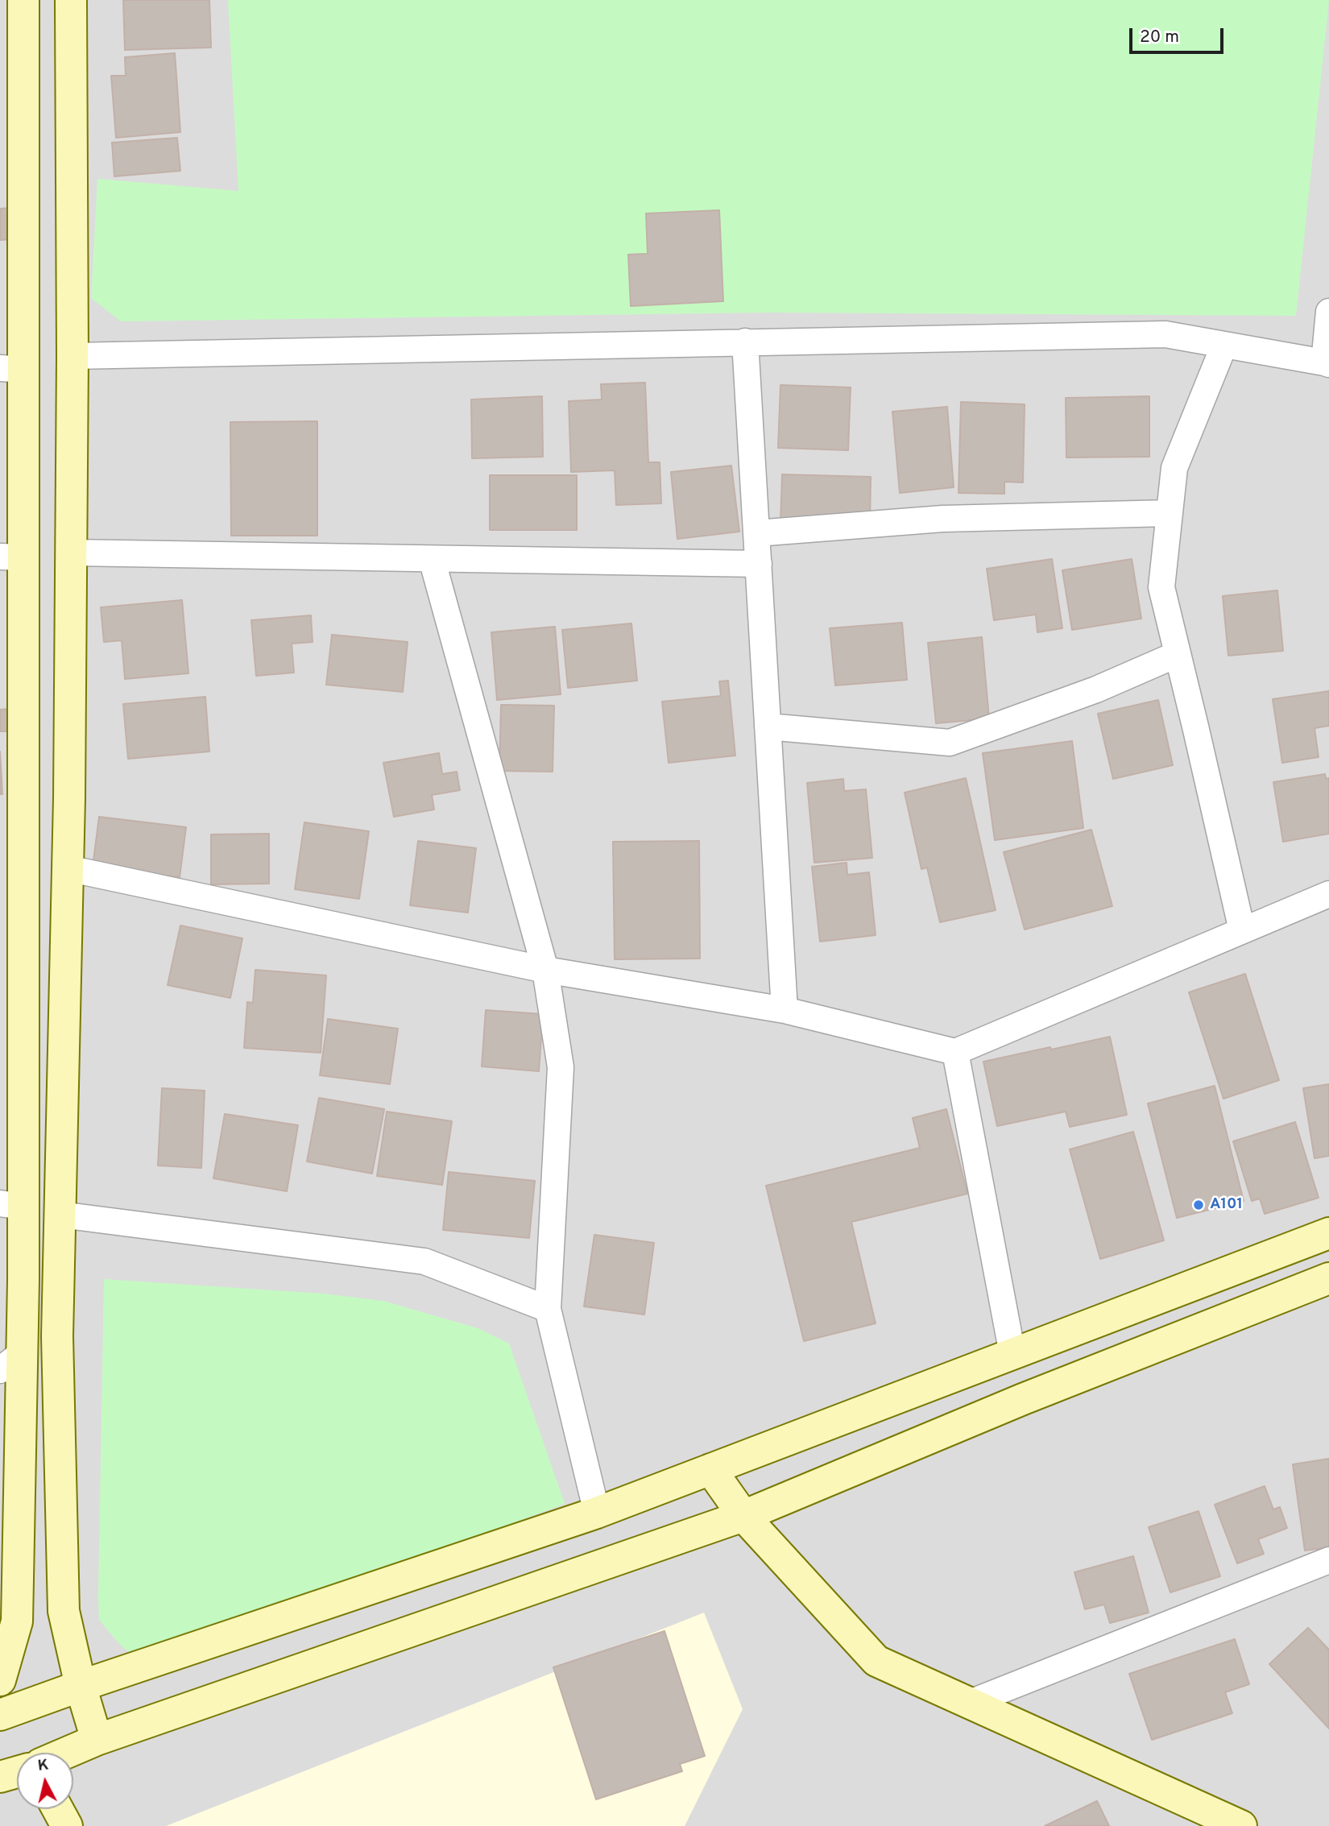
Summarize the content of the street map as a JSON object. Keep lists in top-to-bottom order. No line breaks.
{"places":["A101"],"scale_bar":"20 m","north":"top"}
